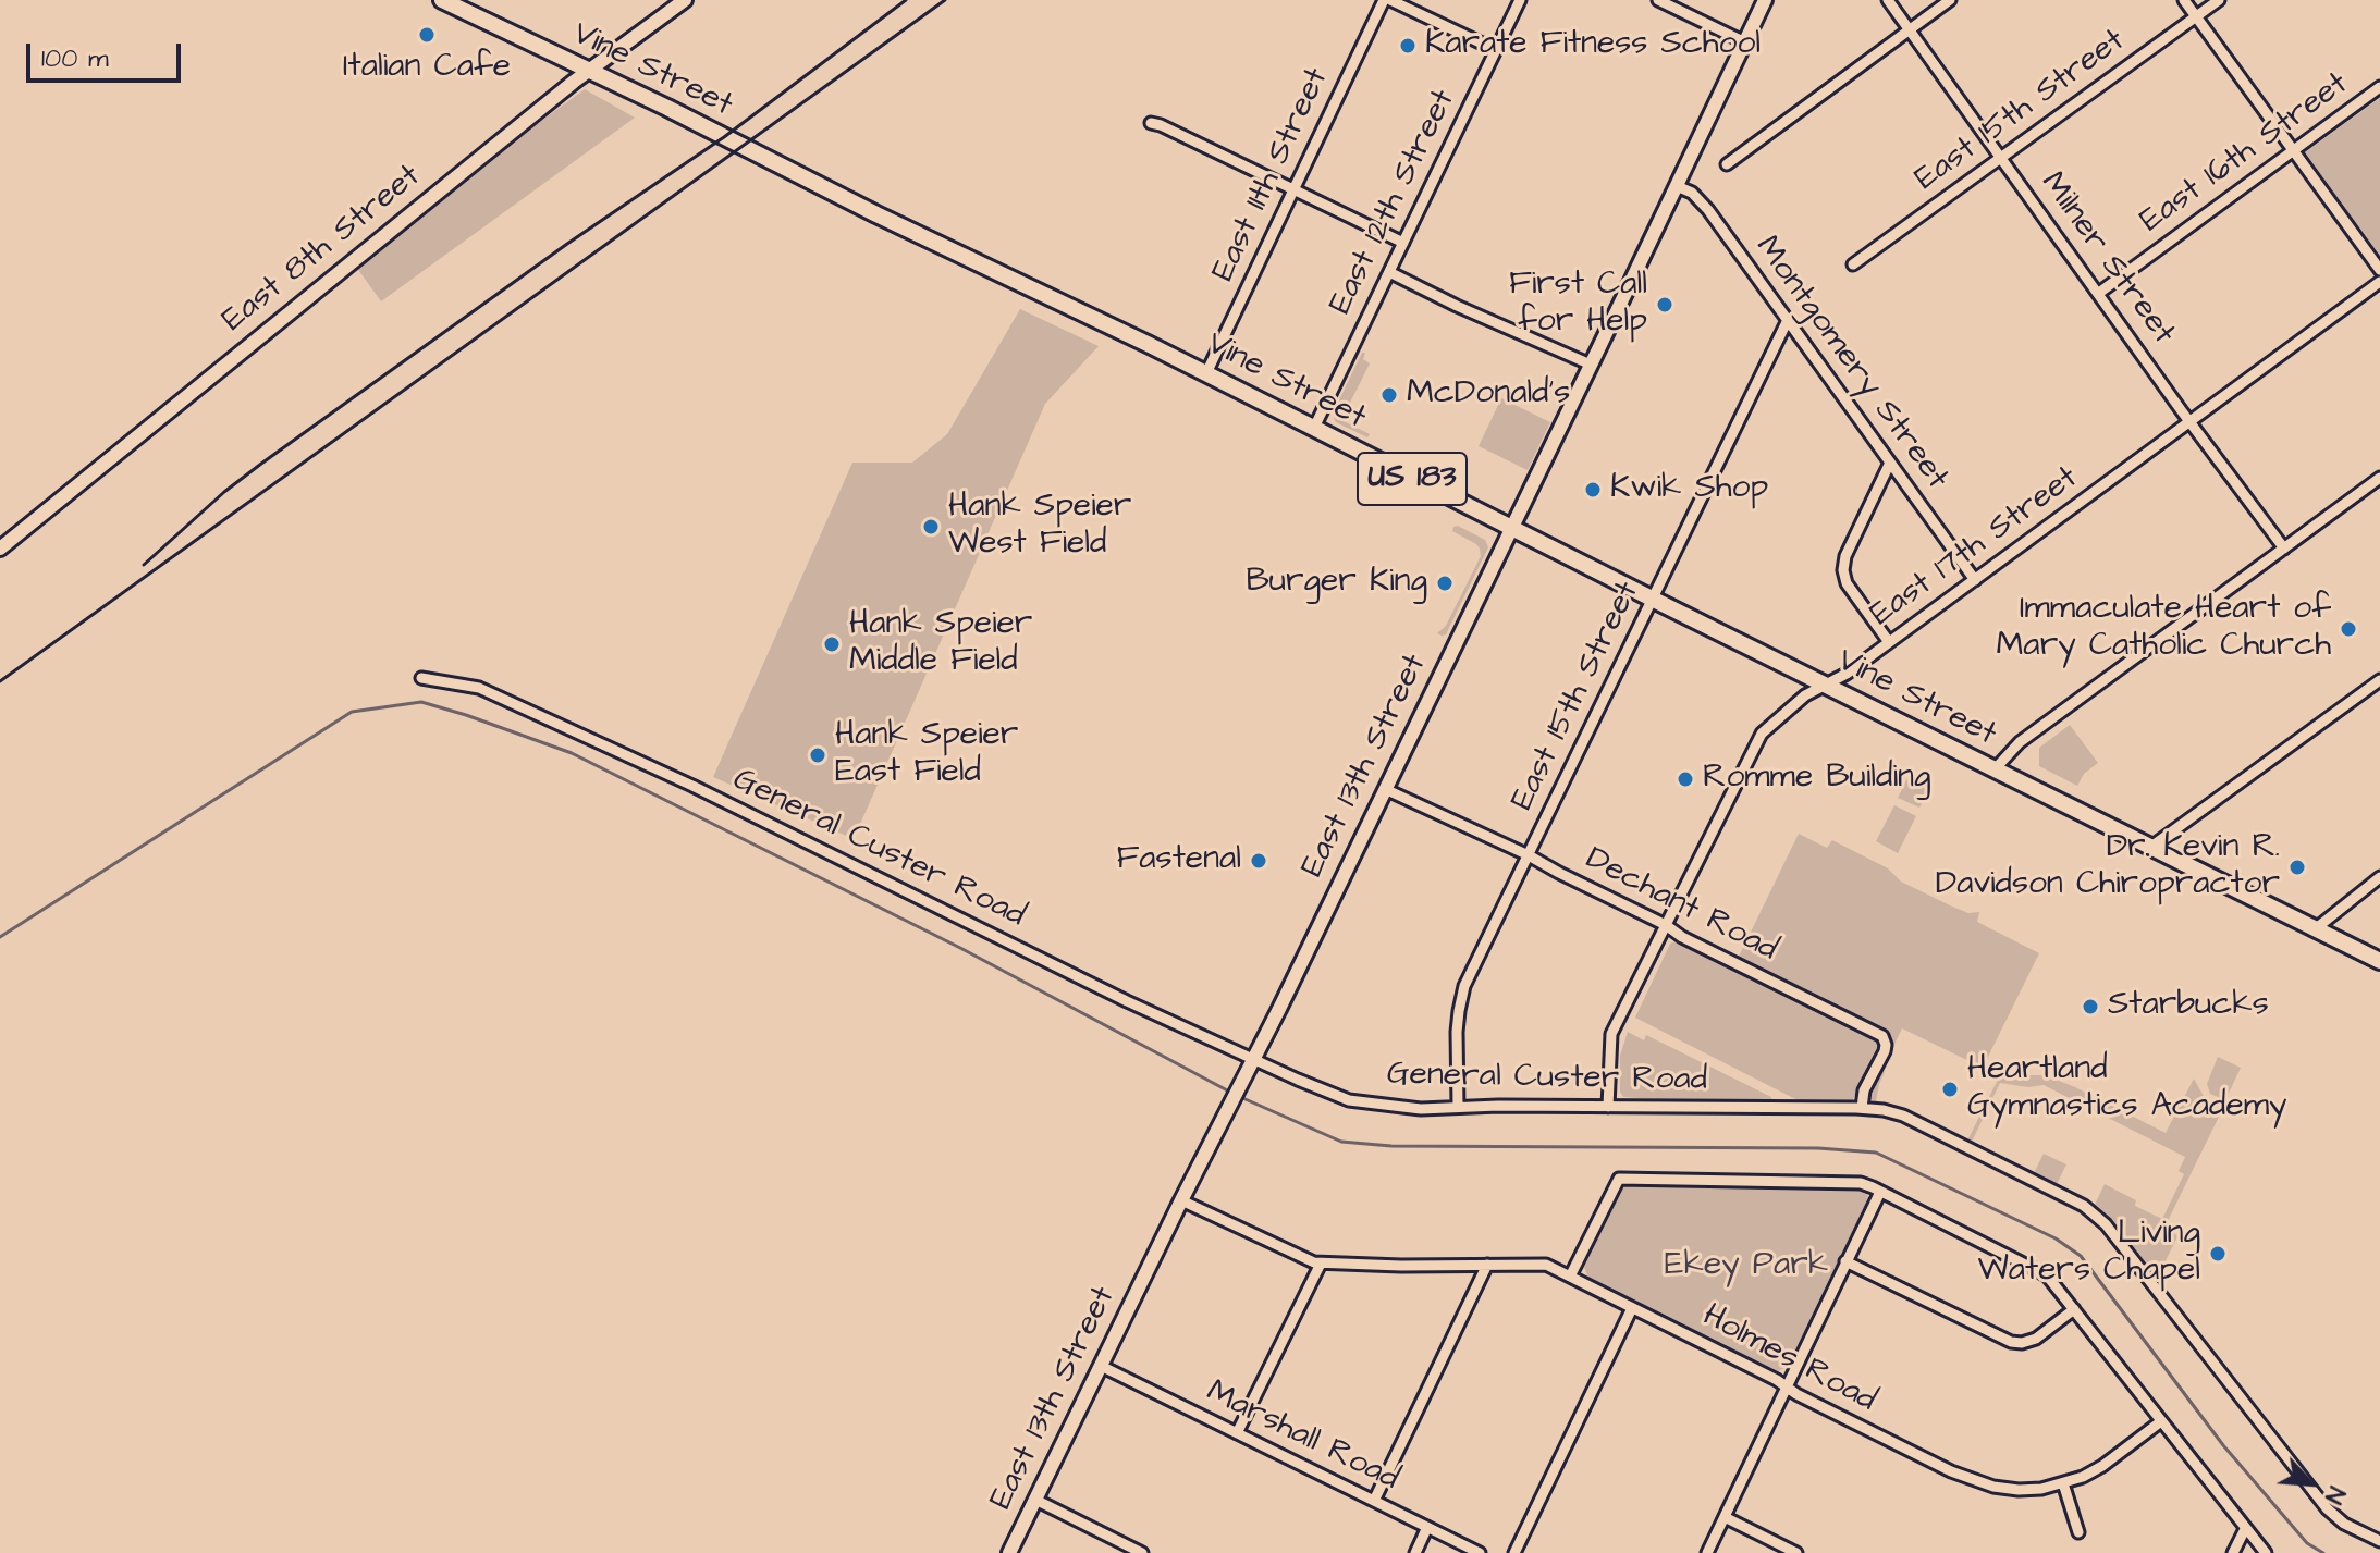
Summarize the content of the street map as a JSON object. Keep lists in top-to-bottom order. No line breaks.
{"streets":{"main road":["Vine Street","US 183"],"street":["East 15th Street","East 16th Street","East 11th Street","East 12th Street","East 8th Street","Milner Street","Montgomery Street","East 17th Street","East 13th Street","General Custer Road","Dechant Road","Holmes Road","Marshall Road"]},"crossings":[["Vine Street","East 15th Street"],["Vine Street","East 11th Street"],["Vine Street","East 12th Street"],["Vine Street","East 8th Street"],["Vine Street","East 17th Street"],["Vine Street","East 13th Street"],["East 15th Street","Milner Street"],["East 15th Street","Montgomery Street"],["East 15th Street","General Custer Road"],["East 15th Street","Dechant Road"],["East 16th Street","Milner Street"],["Milner Street","East 17th Street"],["Montgomery Street","East 17th Street"],["Montgomery Street","East 13th Street"],["East 17th Street","General Custer Road"],["East 17th Street","Dechant Road"],["East 13th Street","General Custer Road"],["East 13th Street","Dechant Road"],["East 13th Street","Holmes Road"],["East 13th Street","Marshall Road"],["General Custer Road","Dechant Road"]],"parks":["Ekey Park"],"places":["Italian Cafe","Karate Fitness School","First Call for Help","McDonald's","Kwik Shop","Hank Speier West Field","Burger King","Immaculate Heart of Mary Catholic Church","Hank Speier Middle Field","Hank Speier East Field","Romme Building","Fastenal","Dr. Kevin R. Davidson Chiropractor","Starbucks","Heartland Gymnastics Academy","Living Waters Chapel"],"scale_bar":"100 m","north":"bottom right"}
